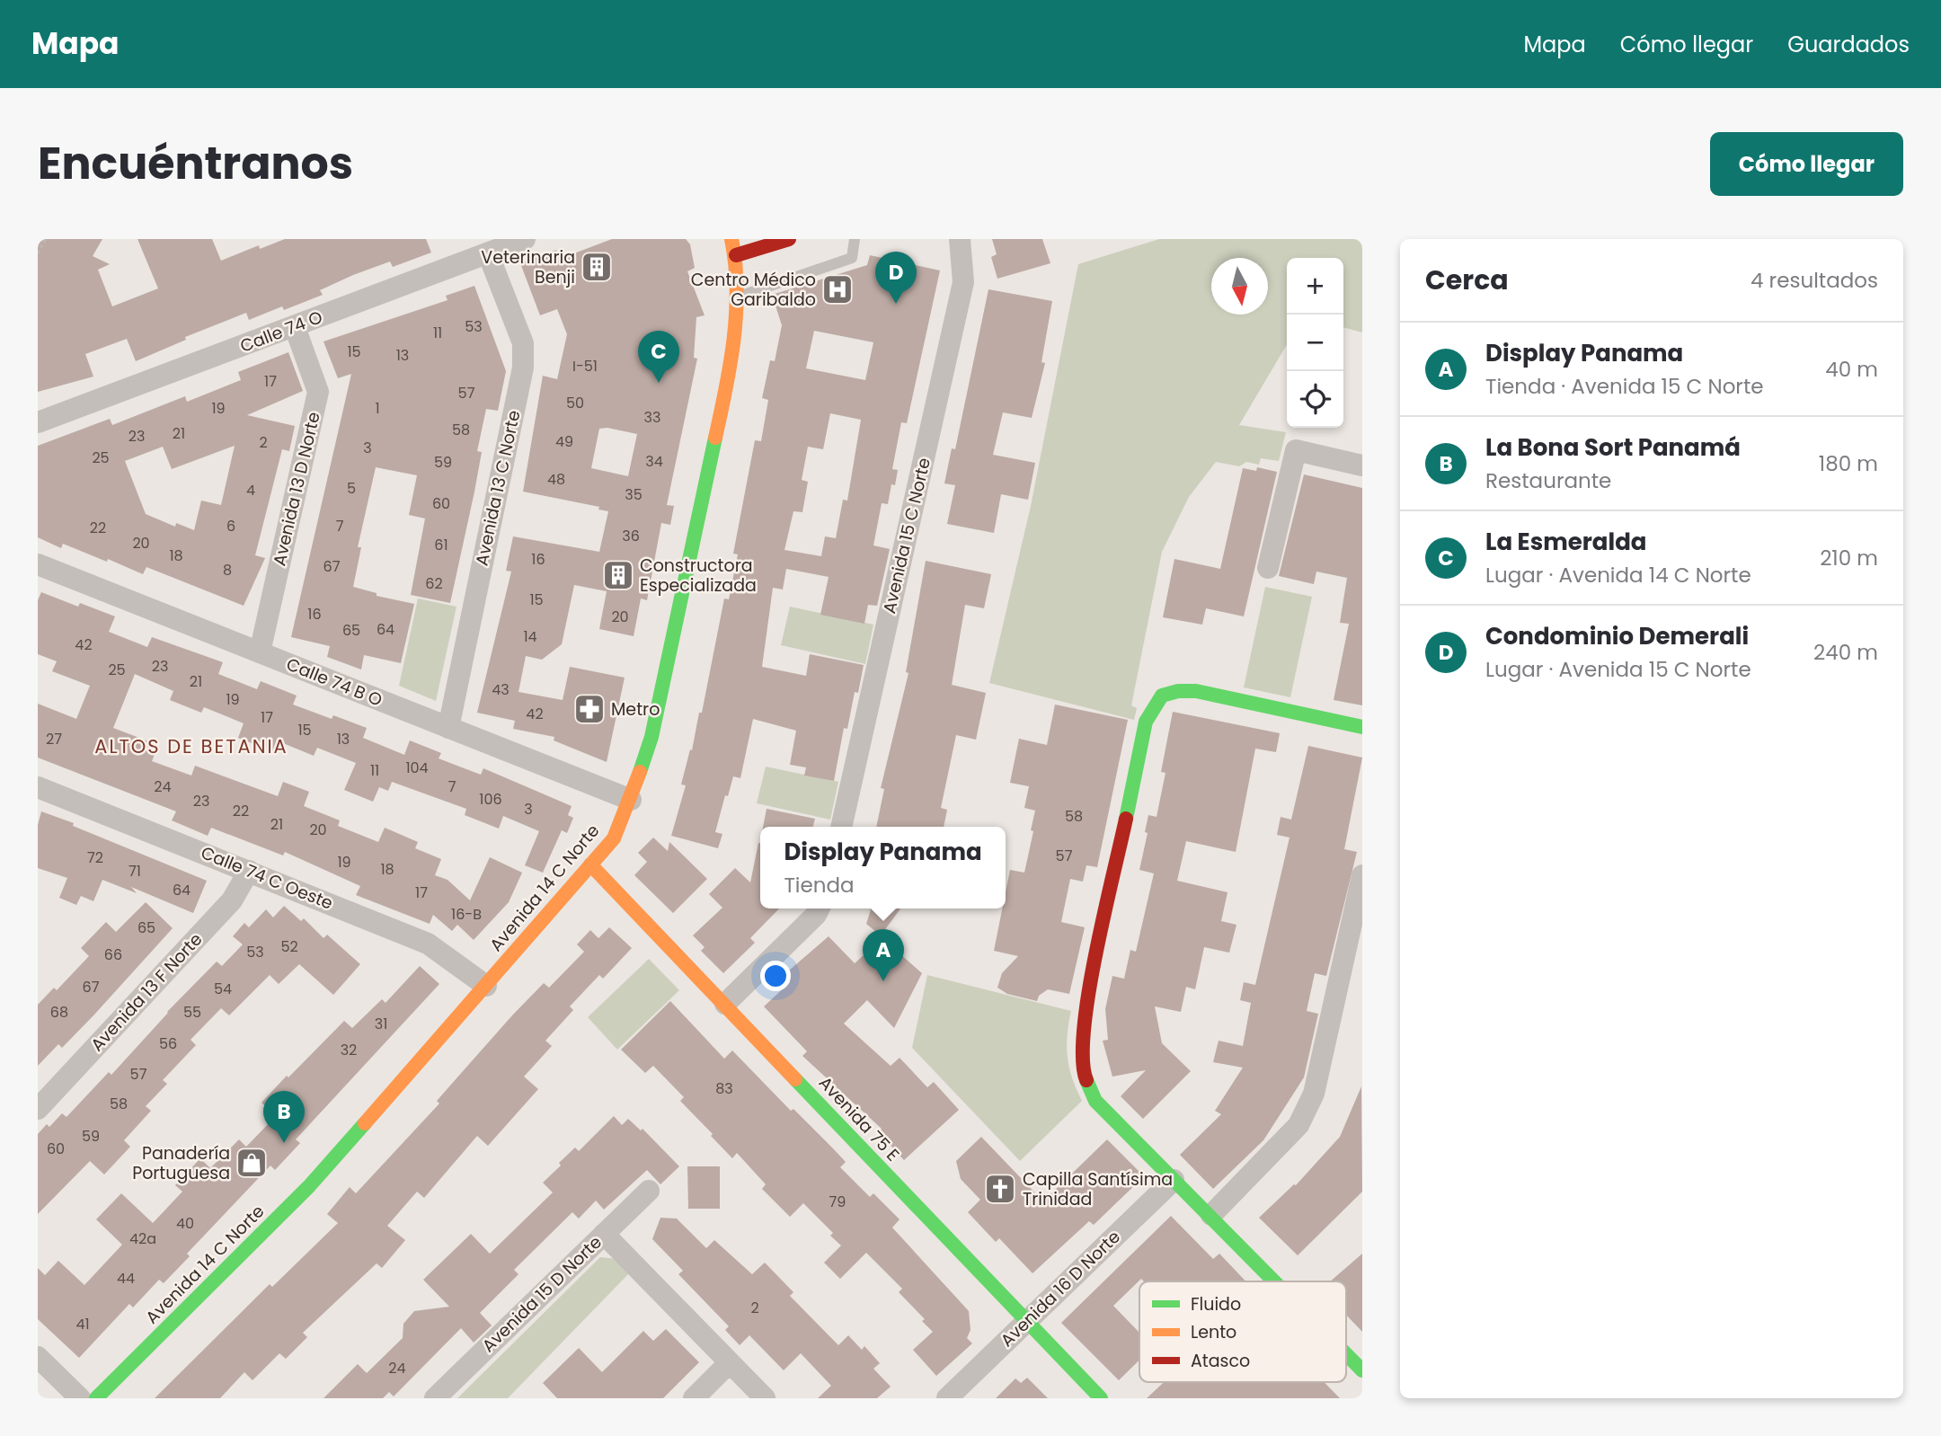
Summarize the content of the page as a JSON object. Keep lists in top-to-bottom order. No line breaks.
{"streets":{"street":["Calle 74 O","Avenida 13 C Norte","Avenida 13 D Norte","Avenida 15 C Norte","Calle 74 B O","Calle 74 C Oeste","Avenida 14 C Norte","Avenida 13 F Norte","Avenida 75 E","Avenida 16 D Norte","Avenida 15 D Norte"]},"crossings":[["Calle 74 O","Avenida 13 C Norte"],["Calle 74 O","Avenida 13 D Norte"],["Avenida 13 C Norte","Calle 74 B O"],["Avenida 13 D Norte","Calle 74 B O"],["Calle 74 B O","Avenida 14 C Norte"],["Calle 74 C Oeste","Avenida 14 C Norte"],["Calle 74 C Oeste","Avenida 13 F Norte"],["Avenida 14 C Norte","Avenida 75 E"],["Avenida 75 E","Avenida 16 D Norte"]],"districts":["ALTOS DE BETANIA"],"places":{"building":["Veterinaria Benji","Constructora Especializada"],"hospital":["Centro Médico Garibaldo"],"pharmacy":["Metro"],"shop":["Panadería Portuguesa"],"church":["Capilla Santísima Trinidad"]},"house_numbers":["53","11","15","13","I-51","17","57","50","19","1","33","58","21","23","49","2","3","25","34","59","48","5","4","35","60","6","7","22","36","20","61","18","16","67","8","62","15","16","20","64","65","14","42","23","25","21","43","19","42","17","15","27","13","104","11","24","7","106","23","3","22","58","21","20","57","72","19","18","71","64","17","16-B","65","52","53","66","67","54","68","55","31","56","32","57","83","58","59","60","79","40","42a","44","2","41","24"],"legend":["Fluido","Lento","Atasco"],"north":"bottom","page":{"header":"Mapa","nav":["Mapa","Cómo llegar","Guardados"],"title":"Encuéntranos","buttons":"Cómo llegar","heading":["Cerca","4 resultados"],"pins":["D","C","A","B"],"map_buttons":["+","−"],"list":[{"mark":"A","name":"Display Panama","note":"Tienda · Avenida 15 C Norte","value":"40 m"},{"mark":"B","name":"La Bona Sort Panamá","note":"Restaurante","value":"180 m"},{"mark":"C","name":"La Esmeralda","note":"Lugar · Avenida 14 C Norte","value":"210 m"},{"mark":"D","name":"Condominio Demerali","note":"Lugar · Avenida 15 C Norte","value":"240 m"}],"popup":["Display Panama","Tienda"]}}
